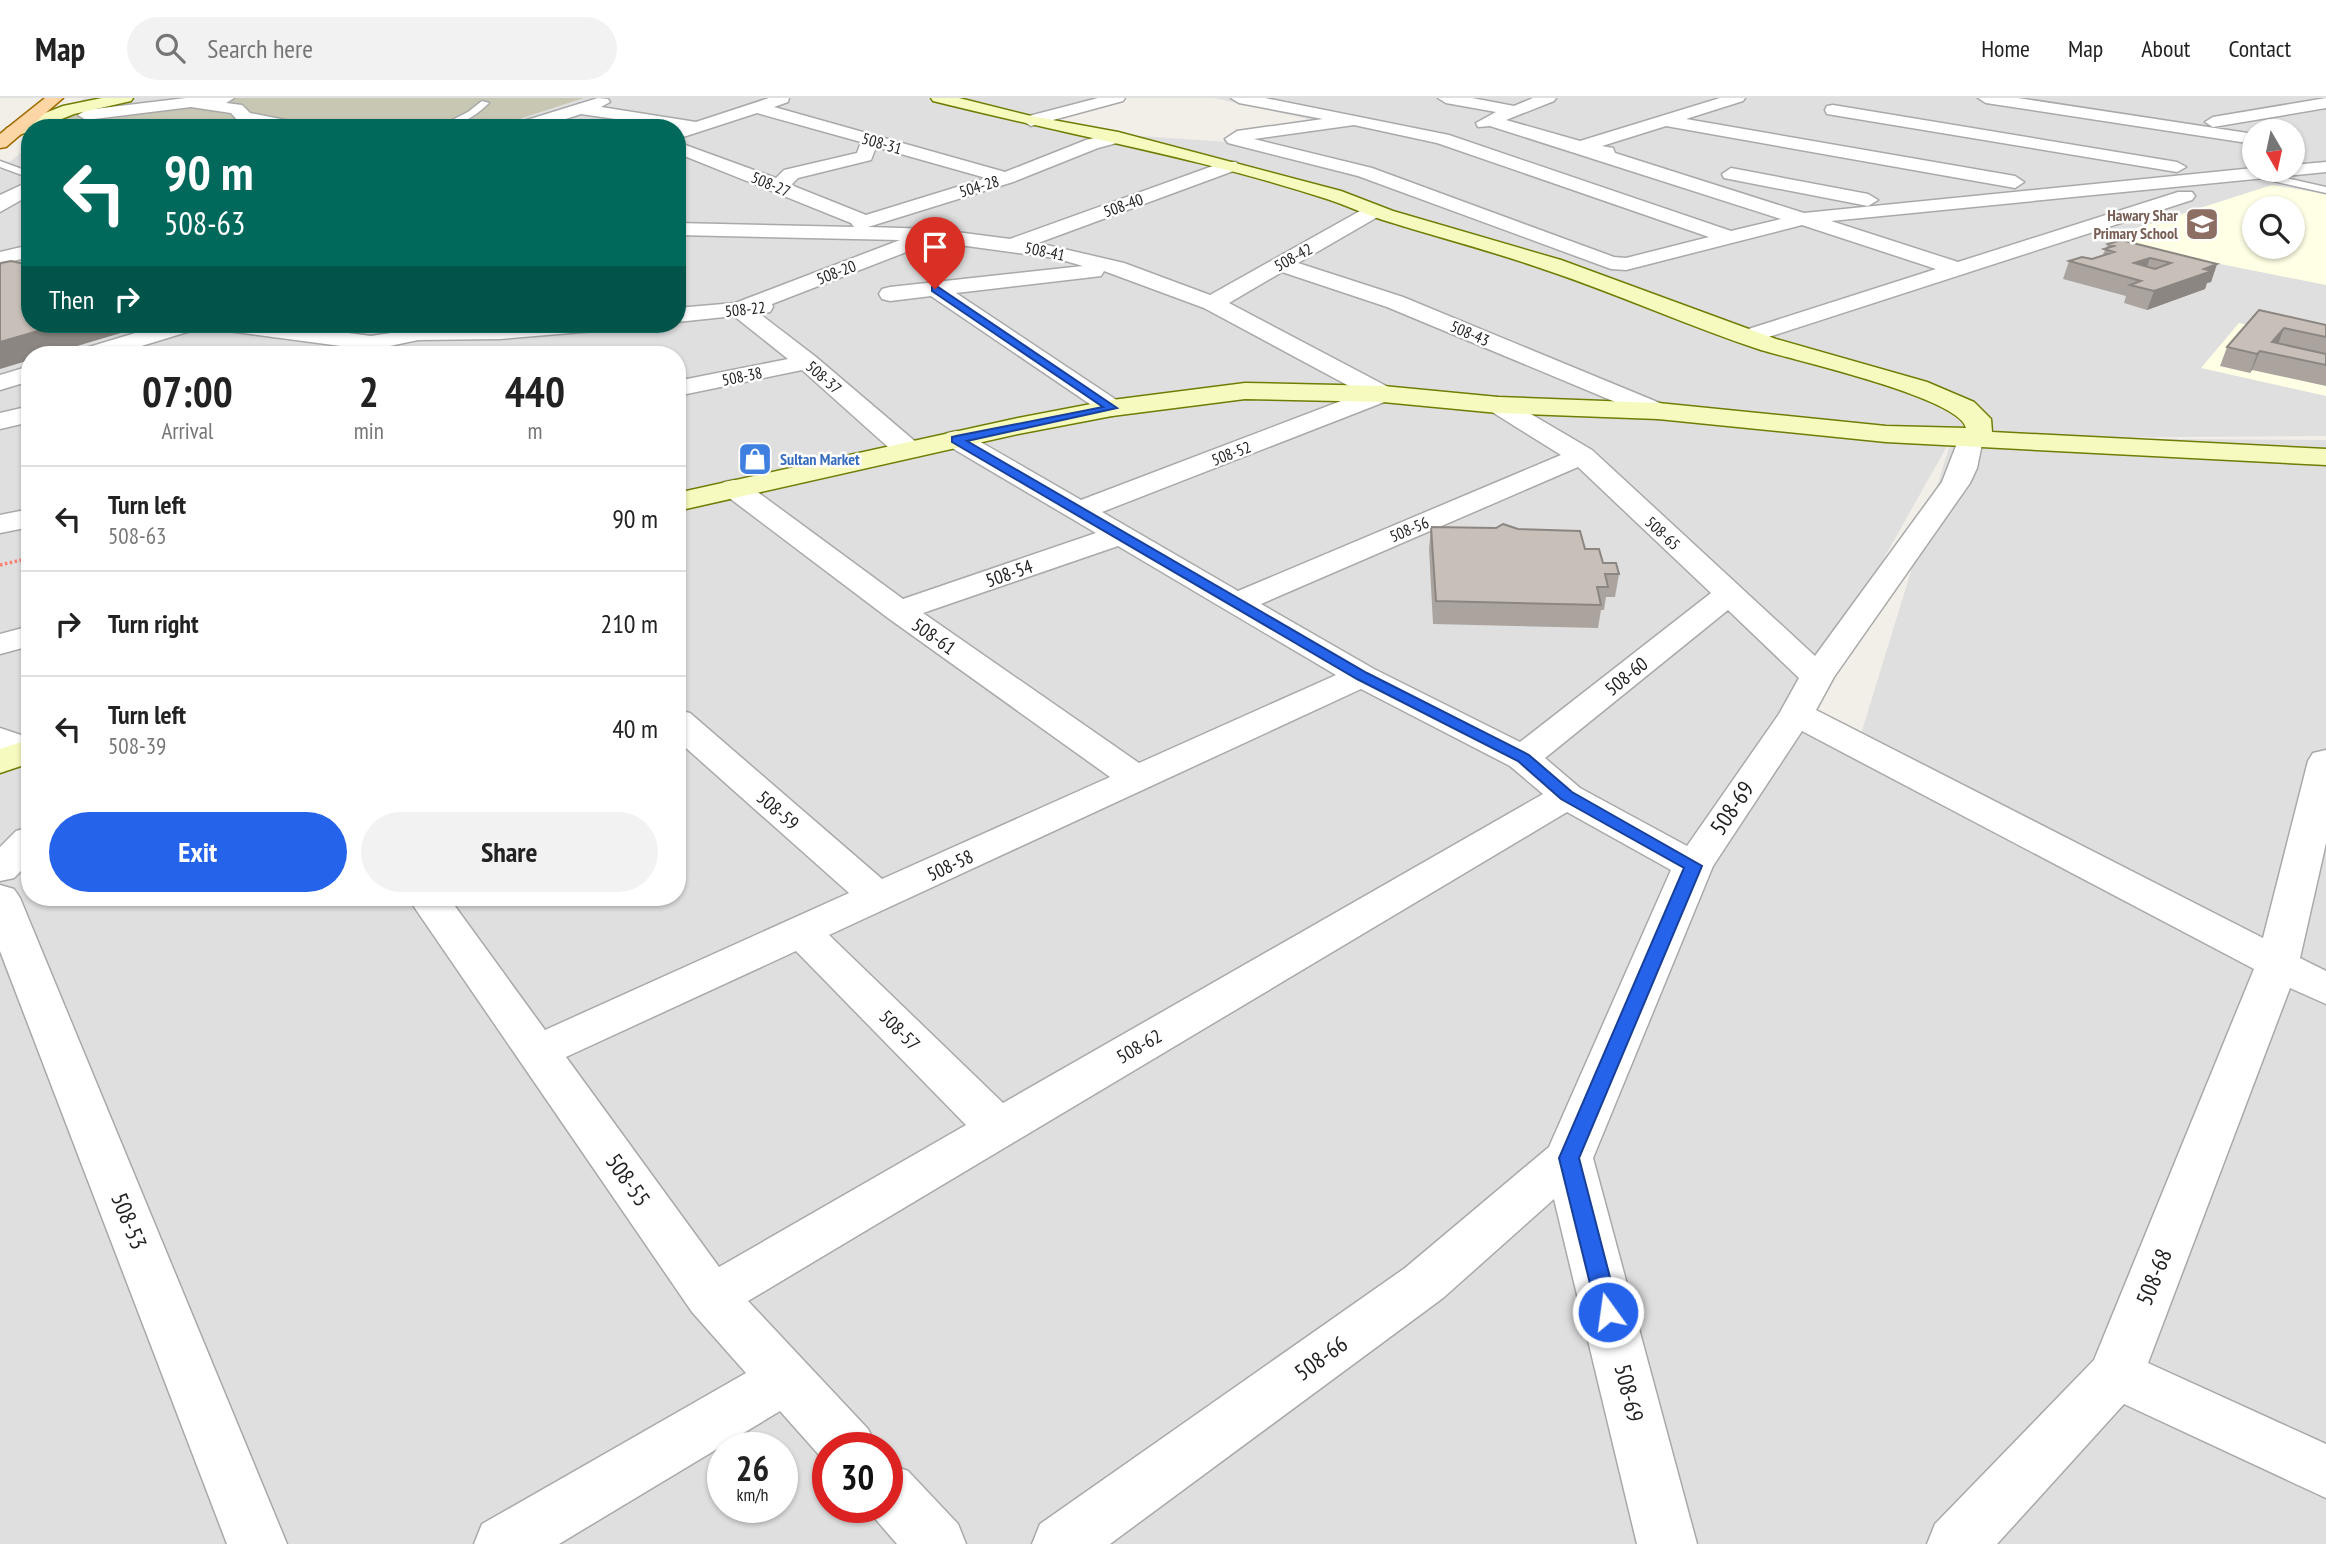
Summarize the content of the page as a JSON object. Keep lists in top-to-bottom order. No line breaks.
{"streets":{"street":["508-31","508-27","504-28","508-40","508-41","508-42","508-20","508-22","508-43","508-38","508-37","508-52","508-56","508-65","508-54","508-61","508-60","508-69","508-59","508-58","508-57","508-62","508-55","508-53","508-68","508-66"]},"crossings":[["508-31","504-28"],["508-27","504-28"],["504-28","508-41"],["508-40","508-41"],["508-41","508-42"],["508-41","508-20"],["508-41","508-52"],["508-42","508-43"],["508-20","508-22"],["508-20","508-37"],["508-22","508-37"],["508-38","508-37"],["508-56","508-65"],["508-65","508-60"],["508-65","508-69"],["508-65","508-68"],["508-54","508-61"],["508-61","508-58"],["508-69","508-66"],["508-59","508-58"],["508-58","508-57"],["508-58","508-55"],["508-57","508-62"],["508-62","508-55"]],"places":{"school or university":["Hawary Shar Primary School"],"shop":["Sultan Market"]},"north":"bottom","page":{"header":"Map","search":"Search here","nav":["Home","Map","About","Contact"],"turn":["90 m","508-63"],"then":"Then","eta":["07:00","Arrival","2","min","440","m"],"list":[{"name":"Turn left","note":"508-63","value":"90 m"},{"name":"Turn right","value":"210 m"},{"name":"Turn left","note":"508-39","value":"40 m"}],"buttons":["Exit","Share"],"speed":"26 km/h","limit":"30"}}
